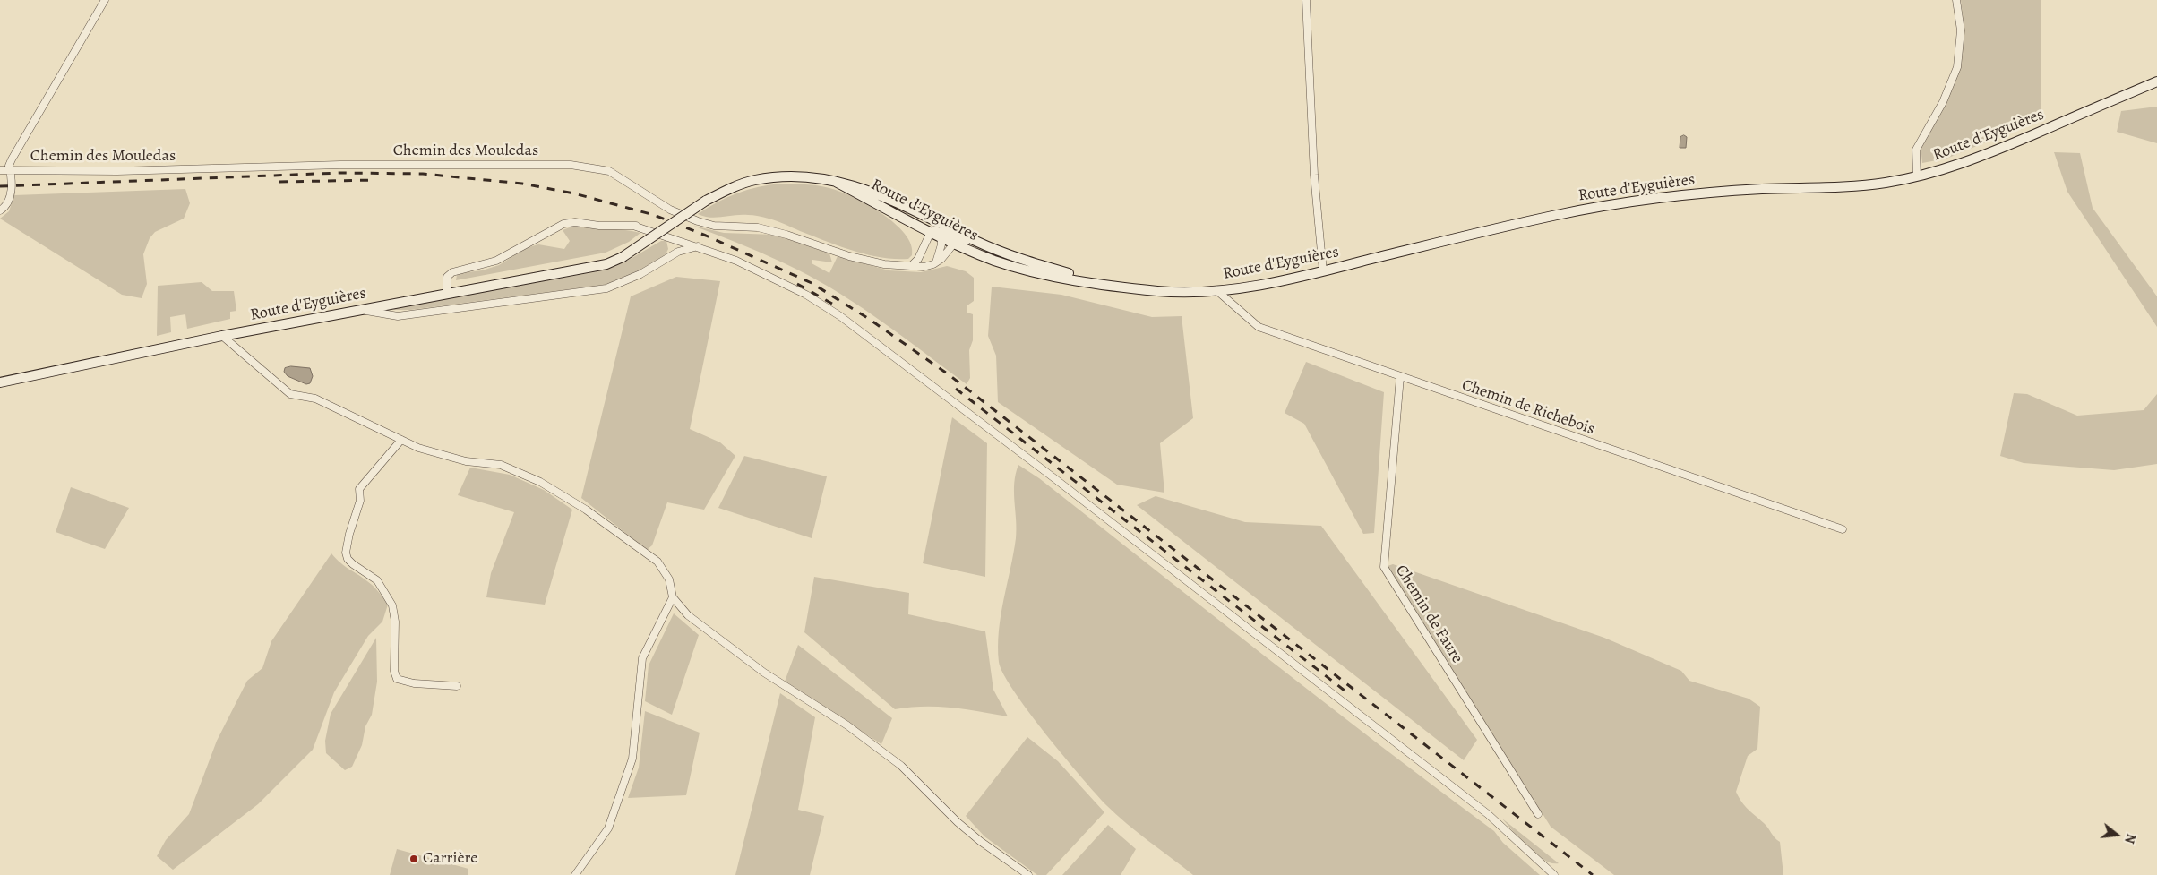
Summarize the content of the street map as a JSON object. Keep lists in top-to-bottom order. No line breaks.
{"streets":{"main road":["Route d'Eyguières"],"street":["Chemin des Mouledas","Chemin de Richebois","Chemin de Faure"]},"crossings":[["Route d'Eyguières","Chemin de Richebois"],["Chemin de Richebois","Chemin de Faure"]],"places":["Carrière"],"north":"right"}
